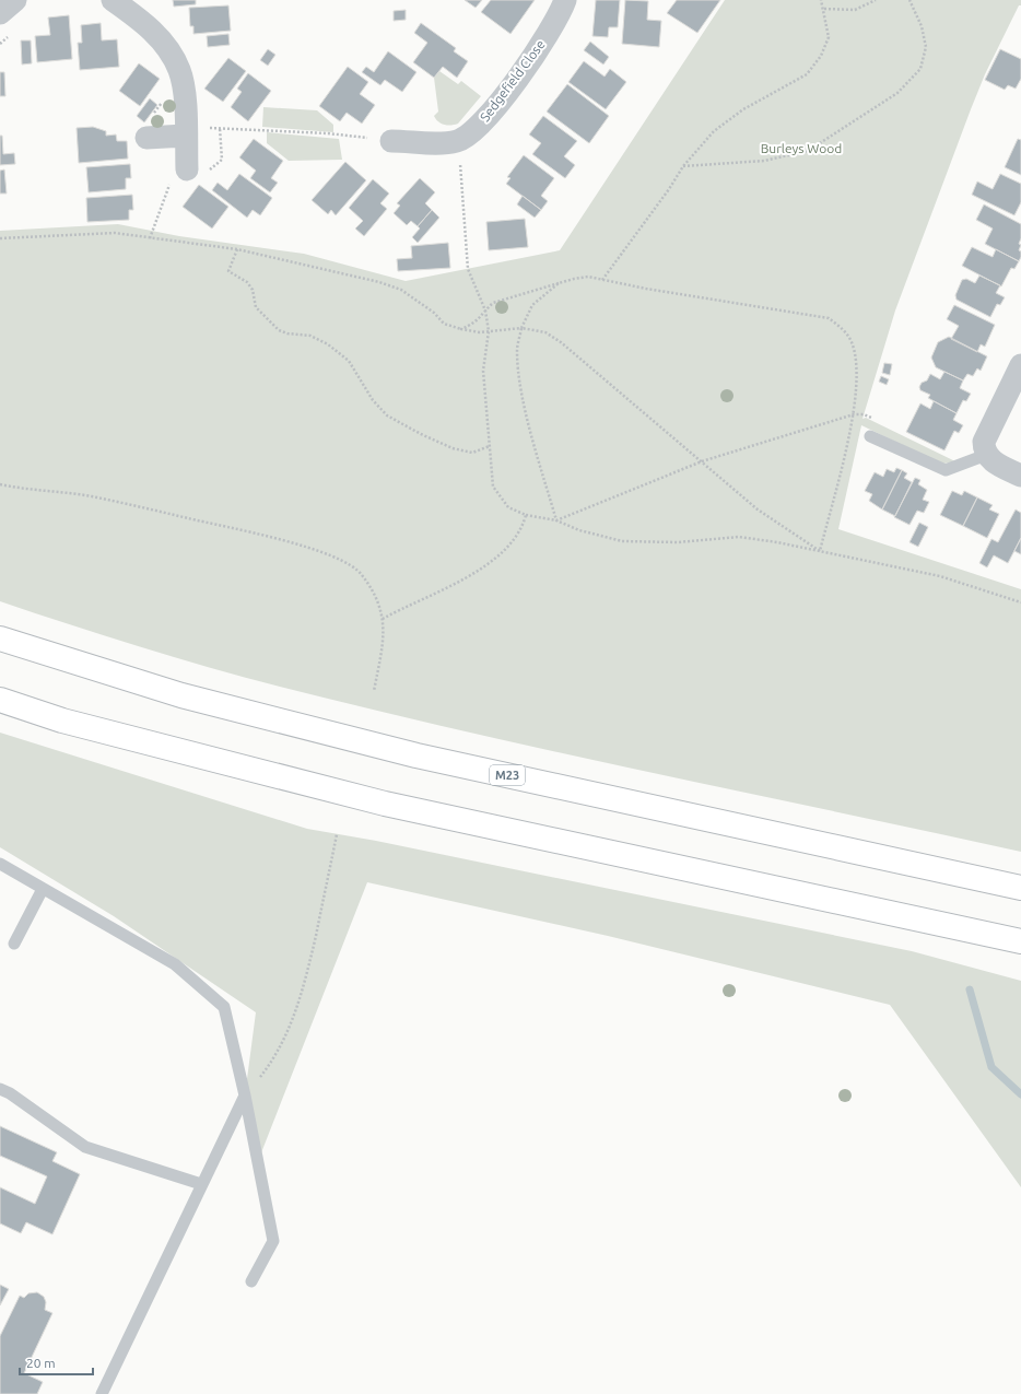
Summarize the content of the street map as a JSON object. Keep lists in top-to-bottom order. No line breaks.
{"streets":{"highway":["M23"],"street":["Sedgefield Close"]},"parks":["Burleys Wood"],"scale_bar":"20 m"}
